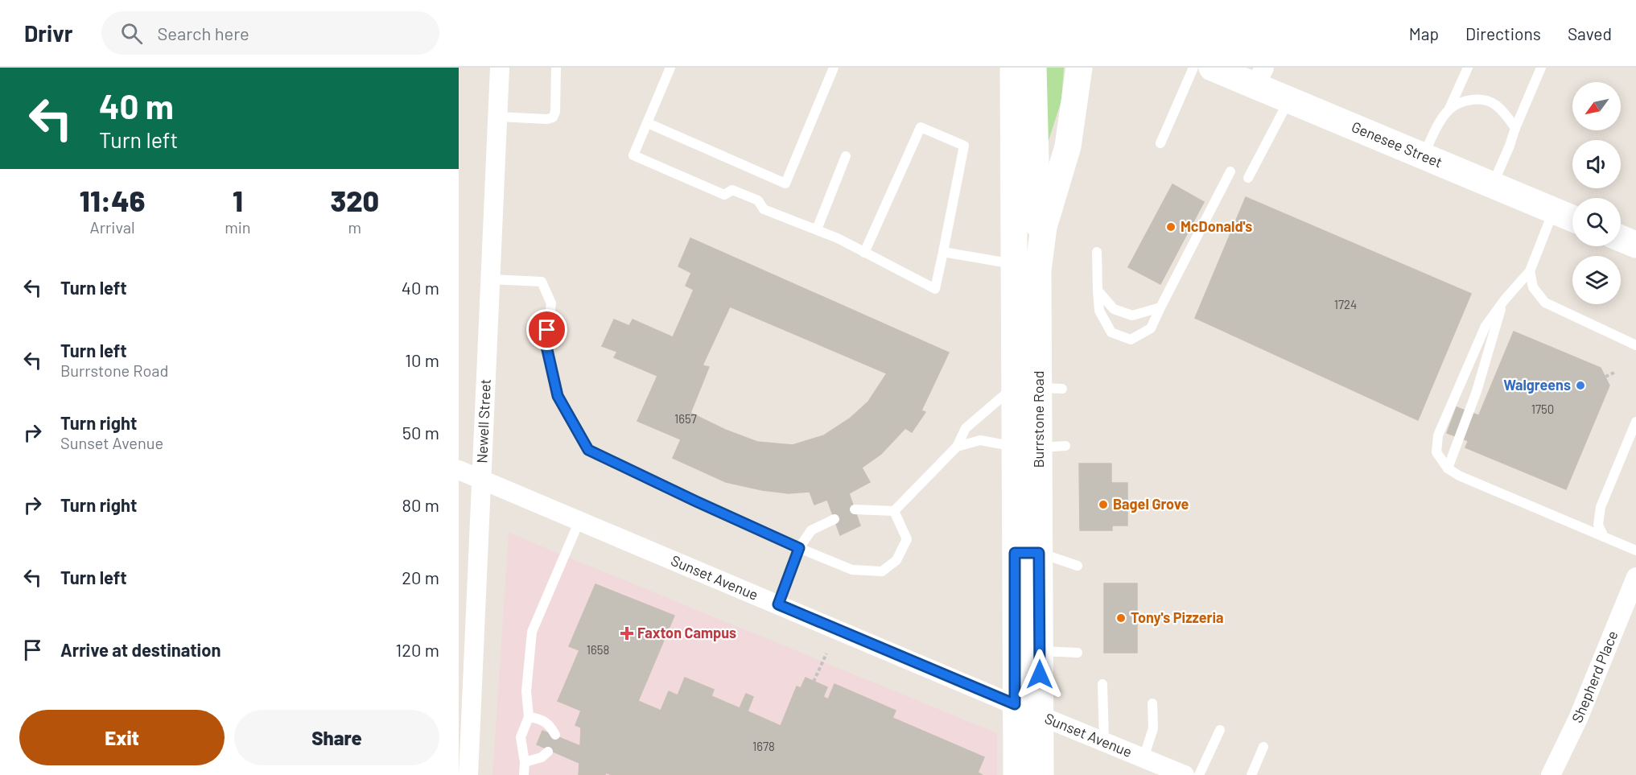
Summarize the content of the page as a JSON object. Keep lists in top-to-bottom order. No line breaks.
{"streets":{"street":["Genesee Street","Burrstone Road","Newell Street","Sunset Avenue","Shepherd Place"]},"crossings":[["Burrstone Road","Sunset Avenue"],["Newell Street","Sunset Avenue"]],"places":{"other":["McDonald's","Walgreens","Bagel Grove","Tony's Pizzeria"],"health":["Faxton Campus"]},"house_numbers":["1724","1750","1657","1658","1678"],"north":"bottom left","page":{"header":"Drivr","search":"Search here","nav":["Map","Directions","Saved"],"turn":["40 m","Turn left"],"eta":["11:46","Arrival","1","min","320","m"],"list":[{"name":"Turn left","value":"40 m"},{"name":"Turn left","note":"Burrstone Road","value":"10 m"},{"name":"Turn right","note":"Sunset Avenue","value":"50 m"},{"name":"Turn right","value":"80 m"},{"name":"Turn left","value":"20 m"},{"name":"Arrive at destination","value":"120 m"}],"buttons":["Exit","Share"]}}
